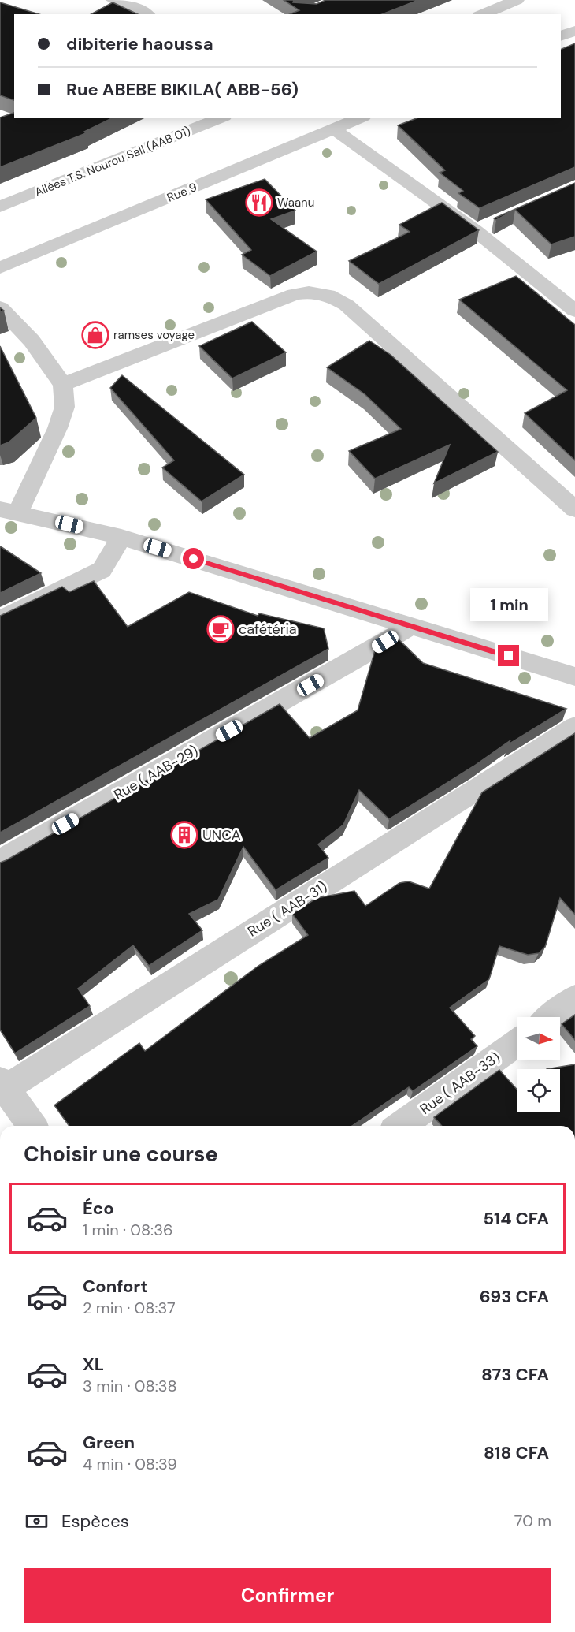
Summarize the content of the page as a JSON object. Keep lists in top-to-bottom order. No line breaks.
{"streets":{"street":["Allées T.S. Nourou Sall (AAB 01)","Rue 9","Rue ( AAB-29)","Rue ( AAB-31)","Rue ( AAB-33)"]},"places":{"restaurant":["Waanu"],"shop":["ramses voyage"],"cafe":["cafétéria"],"building":["UNCA"]},"north":"right","page":{"banner":["dibiterie haoussa","Rue ABEBE BIKILA( ABB-56)"],"bubble":"1 min","heading":"Choisir une course","list":[{"name":"Éco","note":"1 min · 08:36","value":"514 CFA"},{"name":"Confort","note":"2 min · 08:37","value":"693 CFA"},{"name":"XL","note":"3 min · 08:38","value":"873 CFA"},{"name":"Green","note":"4 min · 08:39","value":"818 CFA"}],"pay":["Espèces","70 m"],"buttons":"Confirmer"}}
